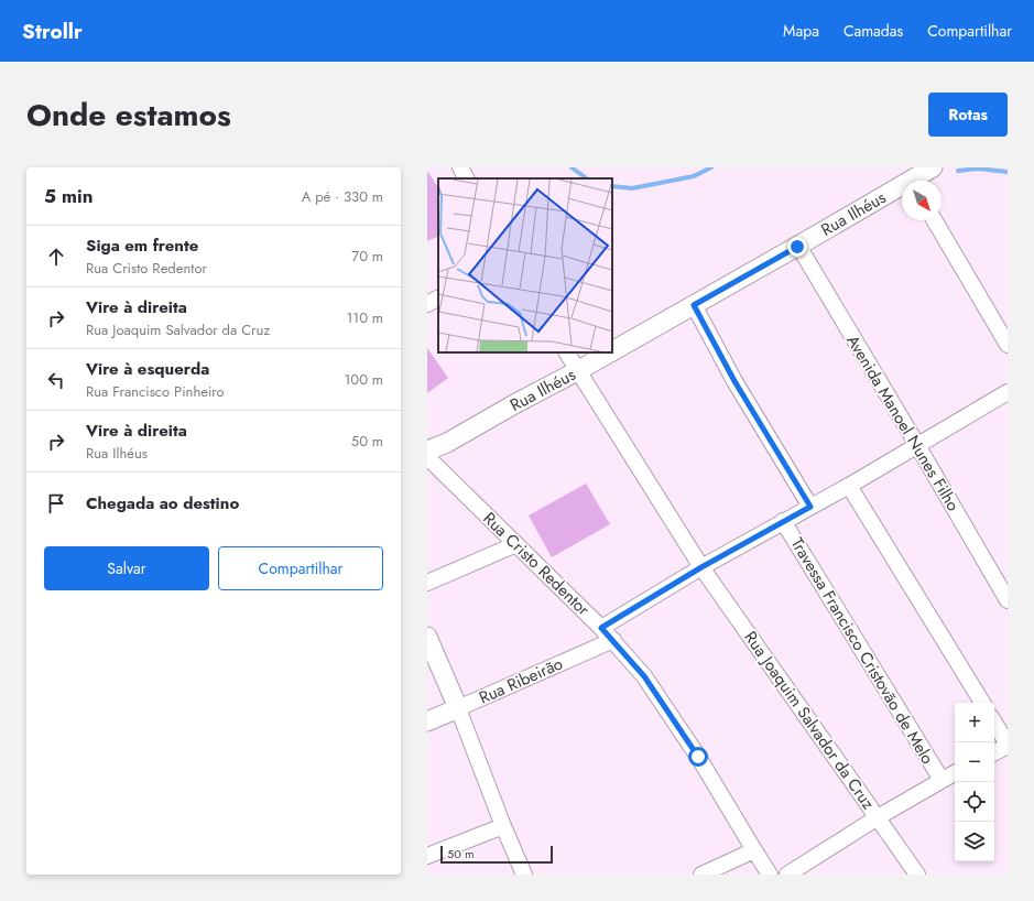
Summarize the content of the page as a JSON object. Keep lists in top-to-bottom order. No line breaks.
{"streets":{"main road":["Rua Ilhéus","Rua Ribeirão"],"street":["Avenida Manoel Nunes Filho","Rua Cristo Redentor","Travessa Francisco Cristovão de Melo","Rua Joaquim Salvador da Cruz"]},"crossings":[["Rua Ilhéus","Avenida Manoel Nunes Filho"],["Rua Ilhéus","Rua Joaquim Salvador da Cruz"],["Rua Cristo Redentor","Rua Ribeirão"]],"scale_bar":"50 m","north":"bottom right","page":{"header":"Strollr","nav":["Mapa","Camadas","Compartilhar"],"title":"Onde estamos","buttons":["Rotas",["Salvar","Compartilhar"]],"heading":["5 min","A pé · 330 m"],"list":[["Siga em frente","Rua Cristo Redentor","70 m"],["Vire à direita","Rua Joaquim Salvador da Cruz","110 m"],["Vire à esquerda","Rua Francisco Pinheiro","100 m"],["Vire à direita","Rua Ilhéus","50 m"],"Chegada ao destino"],"map_buttons":["+","−"],"scale":"50 m"}}
